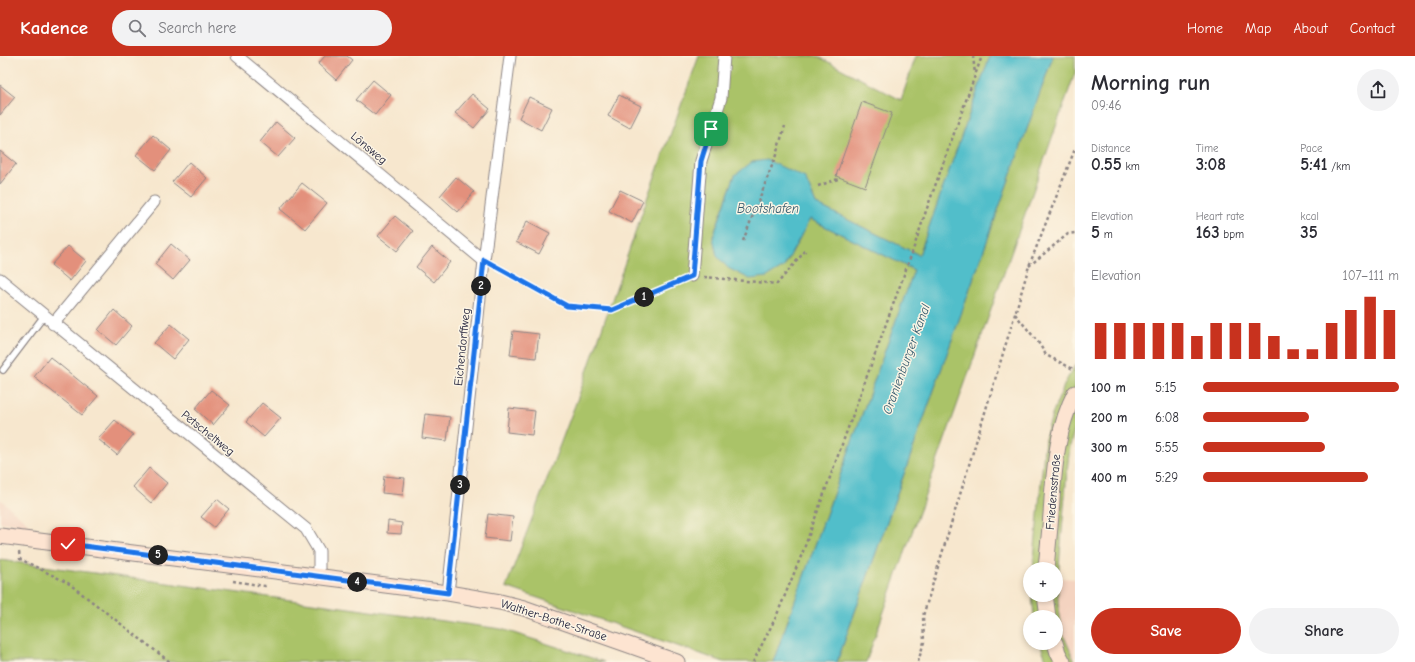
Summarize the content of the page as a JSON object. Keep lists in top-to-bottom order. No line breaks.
{"streets":{"street":["Lönsweg","Eichendorffweg","Petscheltweg","Friedensstraße","Walther-Bothe-Straße"]},"crossings":[["Lönsweg","Eichendorffweg"],["Eichendorffweg","Walther-Bothe-Straße"],["Petscheltweg","Walther-Bothe-Straße"]],"water":["Bootshafen","Oranienburger Kanal"],"page":{"header":"Kadence","search":"Search here","nav":["Home","Map","About","Contact"],"heading":["Morning run","09:46"],"stats":[["Distance","0.55 km"],["Time","3:08"],["Pace","5:41 /km"],["Elevation","5 m"],["Heart rate","163 bpm"],["kcal","35"]],"chart":["Elevation","107–111 m"],"pins":["2","1","3","5","4"],"list":[{"name":"100 m","note":"5:15"},{"name":"200 m","note":"6:08"},{"name":"300 m","note":"5:55"},{"name":"400 m","note":"5:29"}],"map_buttons":["+","−"],"buttons":["Save","Share"]}}
